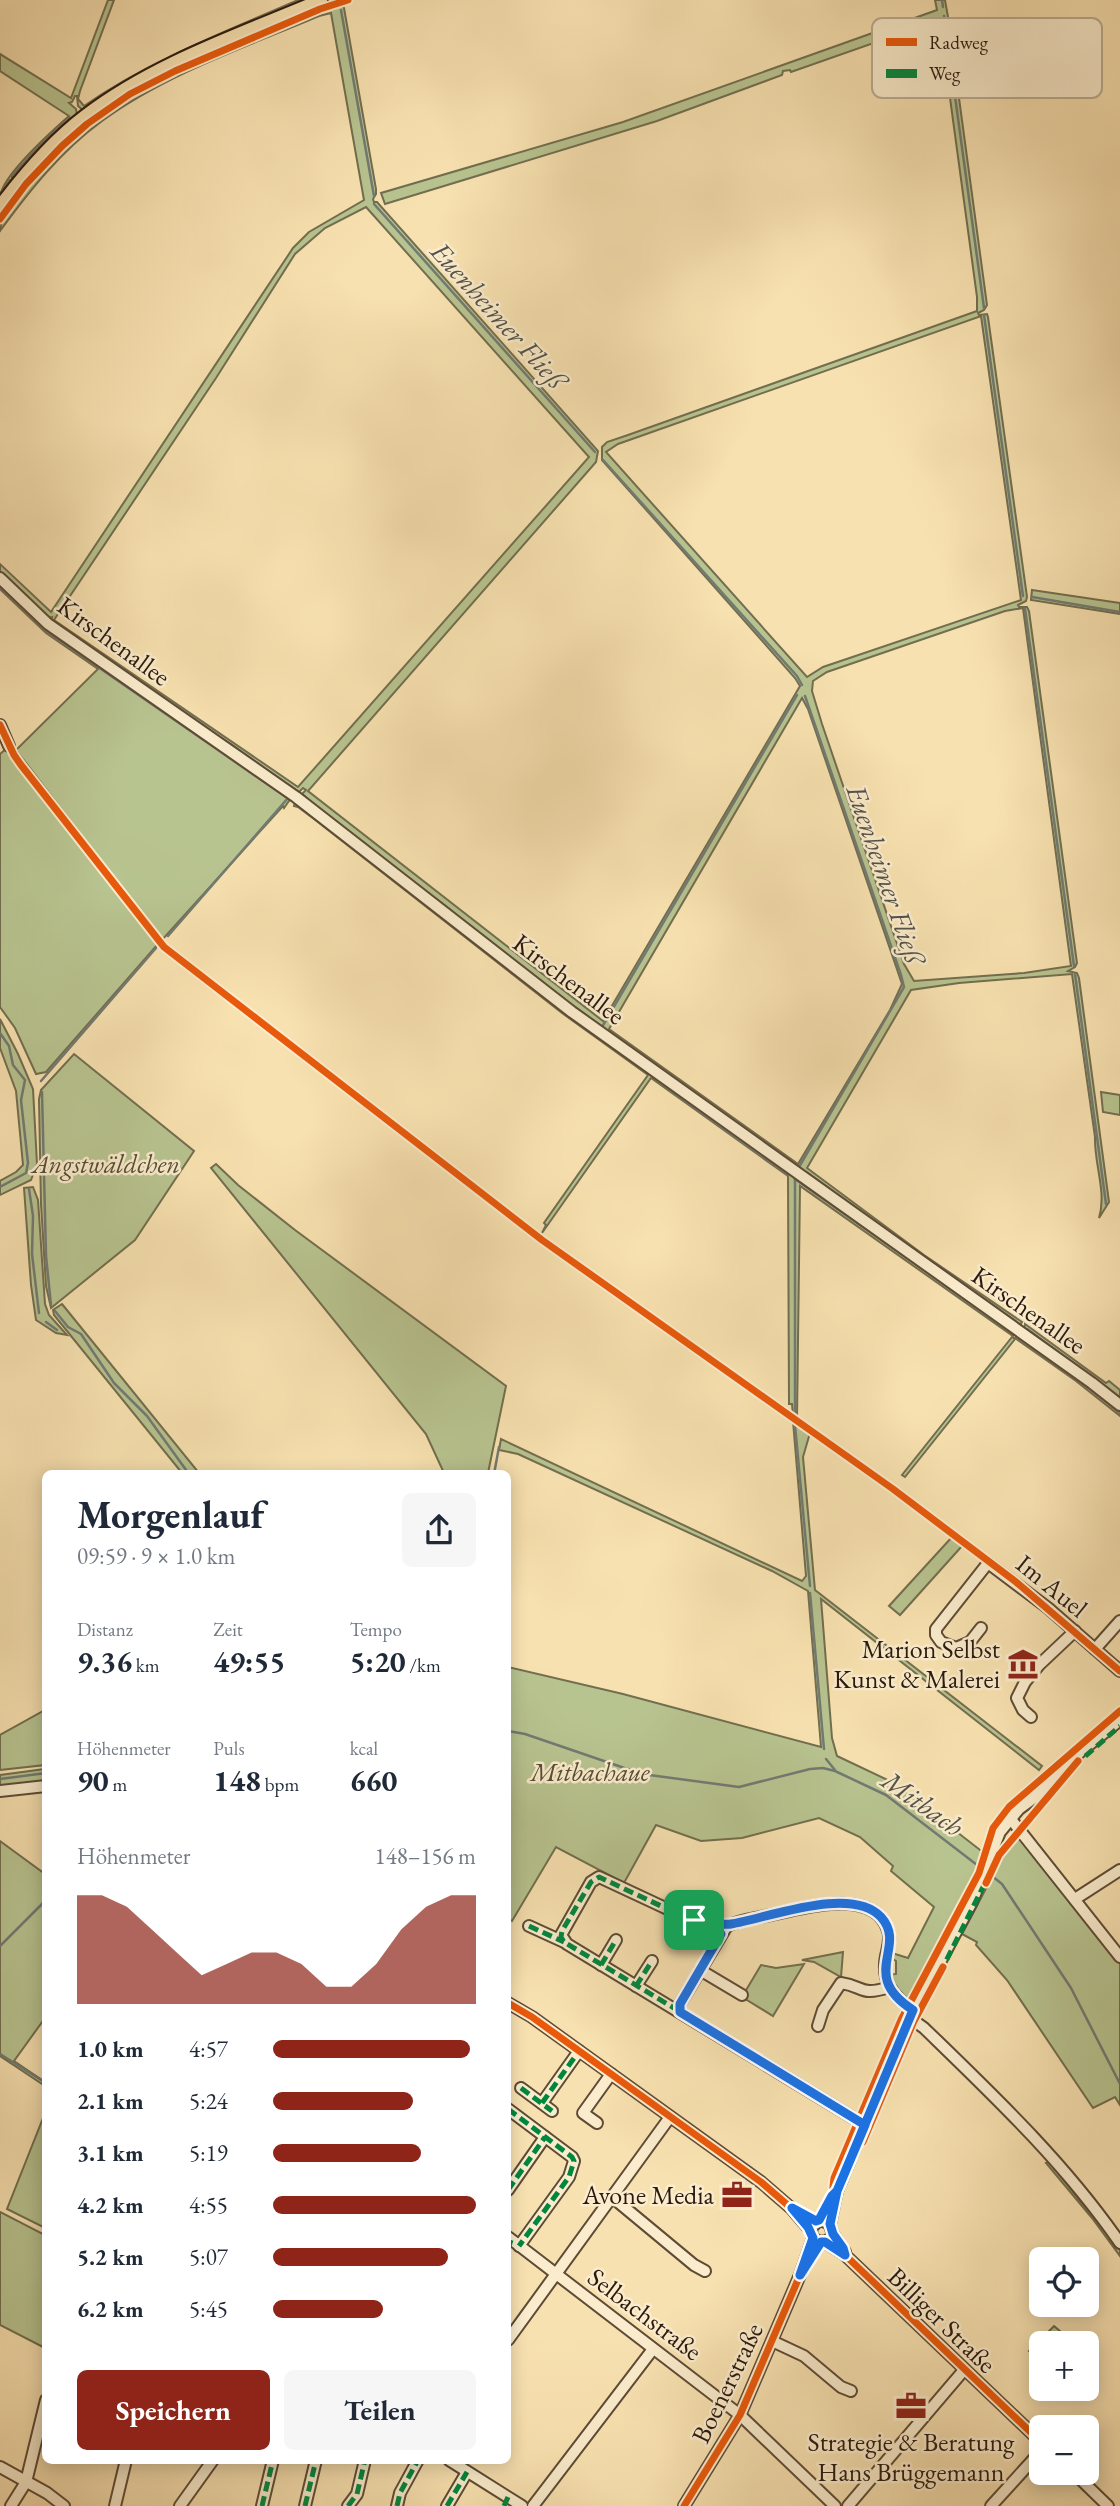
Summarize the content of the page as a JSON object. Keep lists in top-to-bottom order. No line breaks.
{"streets":{"street":["Kirschenallee","Im Auel","Selbachstraße","Billiger Straße","Boenerstraße"]},"crossings":[["Selbachstraße","Boenerstraße"],["Billiger Straße","Boenerstraße"]],"water":["Euenheimer Fließ","Mitbach"],"parks":["Angstwäldchen","Mitbachaue"],"places":{"museum":["Marion Selbst Kunst & Malerei"],"office":["Avone Media","Strategie & Beratung Hans Brüggemann"]},"legend":["Radweg","Weg"],"page":{"heading":["Morgenlauf","09:59 · 9 × 1.0 km"],"stats":[["Distanz","9.36 km"],["Zeit","49:55"],["Tempo","5:20 /km"],["Höhenmeter","90 m"],["Puls","148 bpm"],["kcal","660"]],"chart":["Höhenmeter","148–156 m"],"list":[{"name":"1.0 km","note":"4:57"},{"name":"2.1 km","note":"5:24"},{"name":"3.1 km","note":"5:19"},{"name":"4.2 km","note":"4:55"},{"name":"5.2 km","note":"5:07"},{"name":"6.2 km","note":"5:45"}],"map_buttons":["+","−"],"buttons":["Speichern","Teilen"]}}
